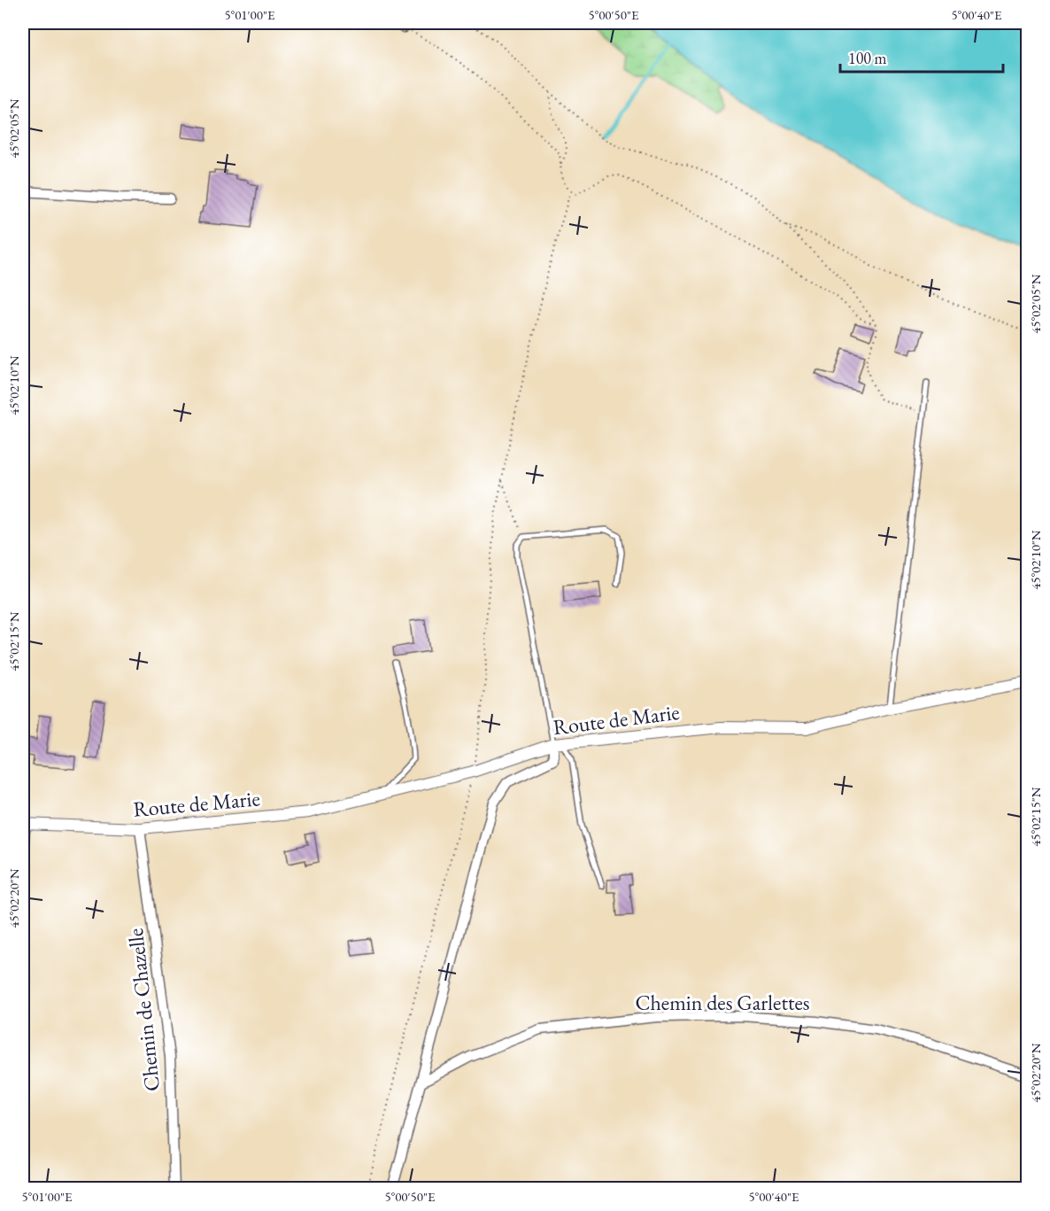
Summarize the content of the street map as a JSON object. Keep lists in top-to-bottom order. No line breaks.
{"streets":{"street":["Route de Marie","Chemin des Garlettes","Chemin de Chazelle"]},"crossings":[["Route de Marie","Chemin de Chazelle"]],"scale_bar":"100 m","coordinates":["5°01'00\"E","5°00'50\"E","5°00'40\"E","45°02'05\"N","45°02'10\"N","45°02'15\"N","45°02'20\"N"]}
